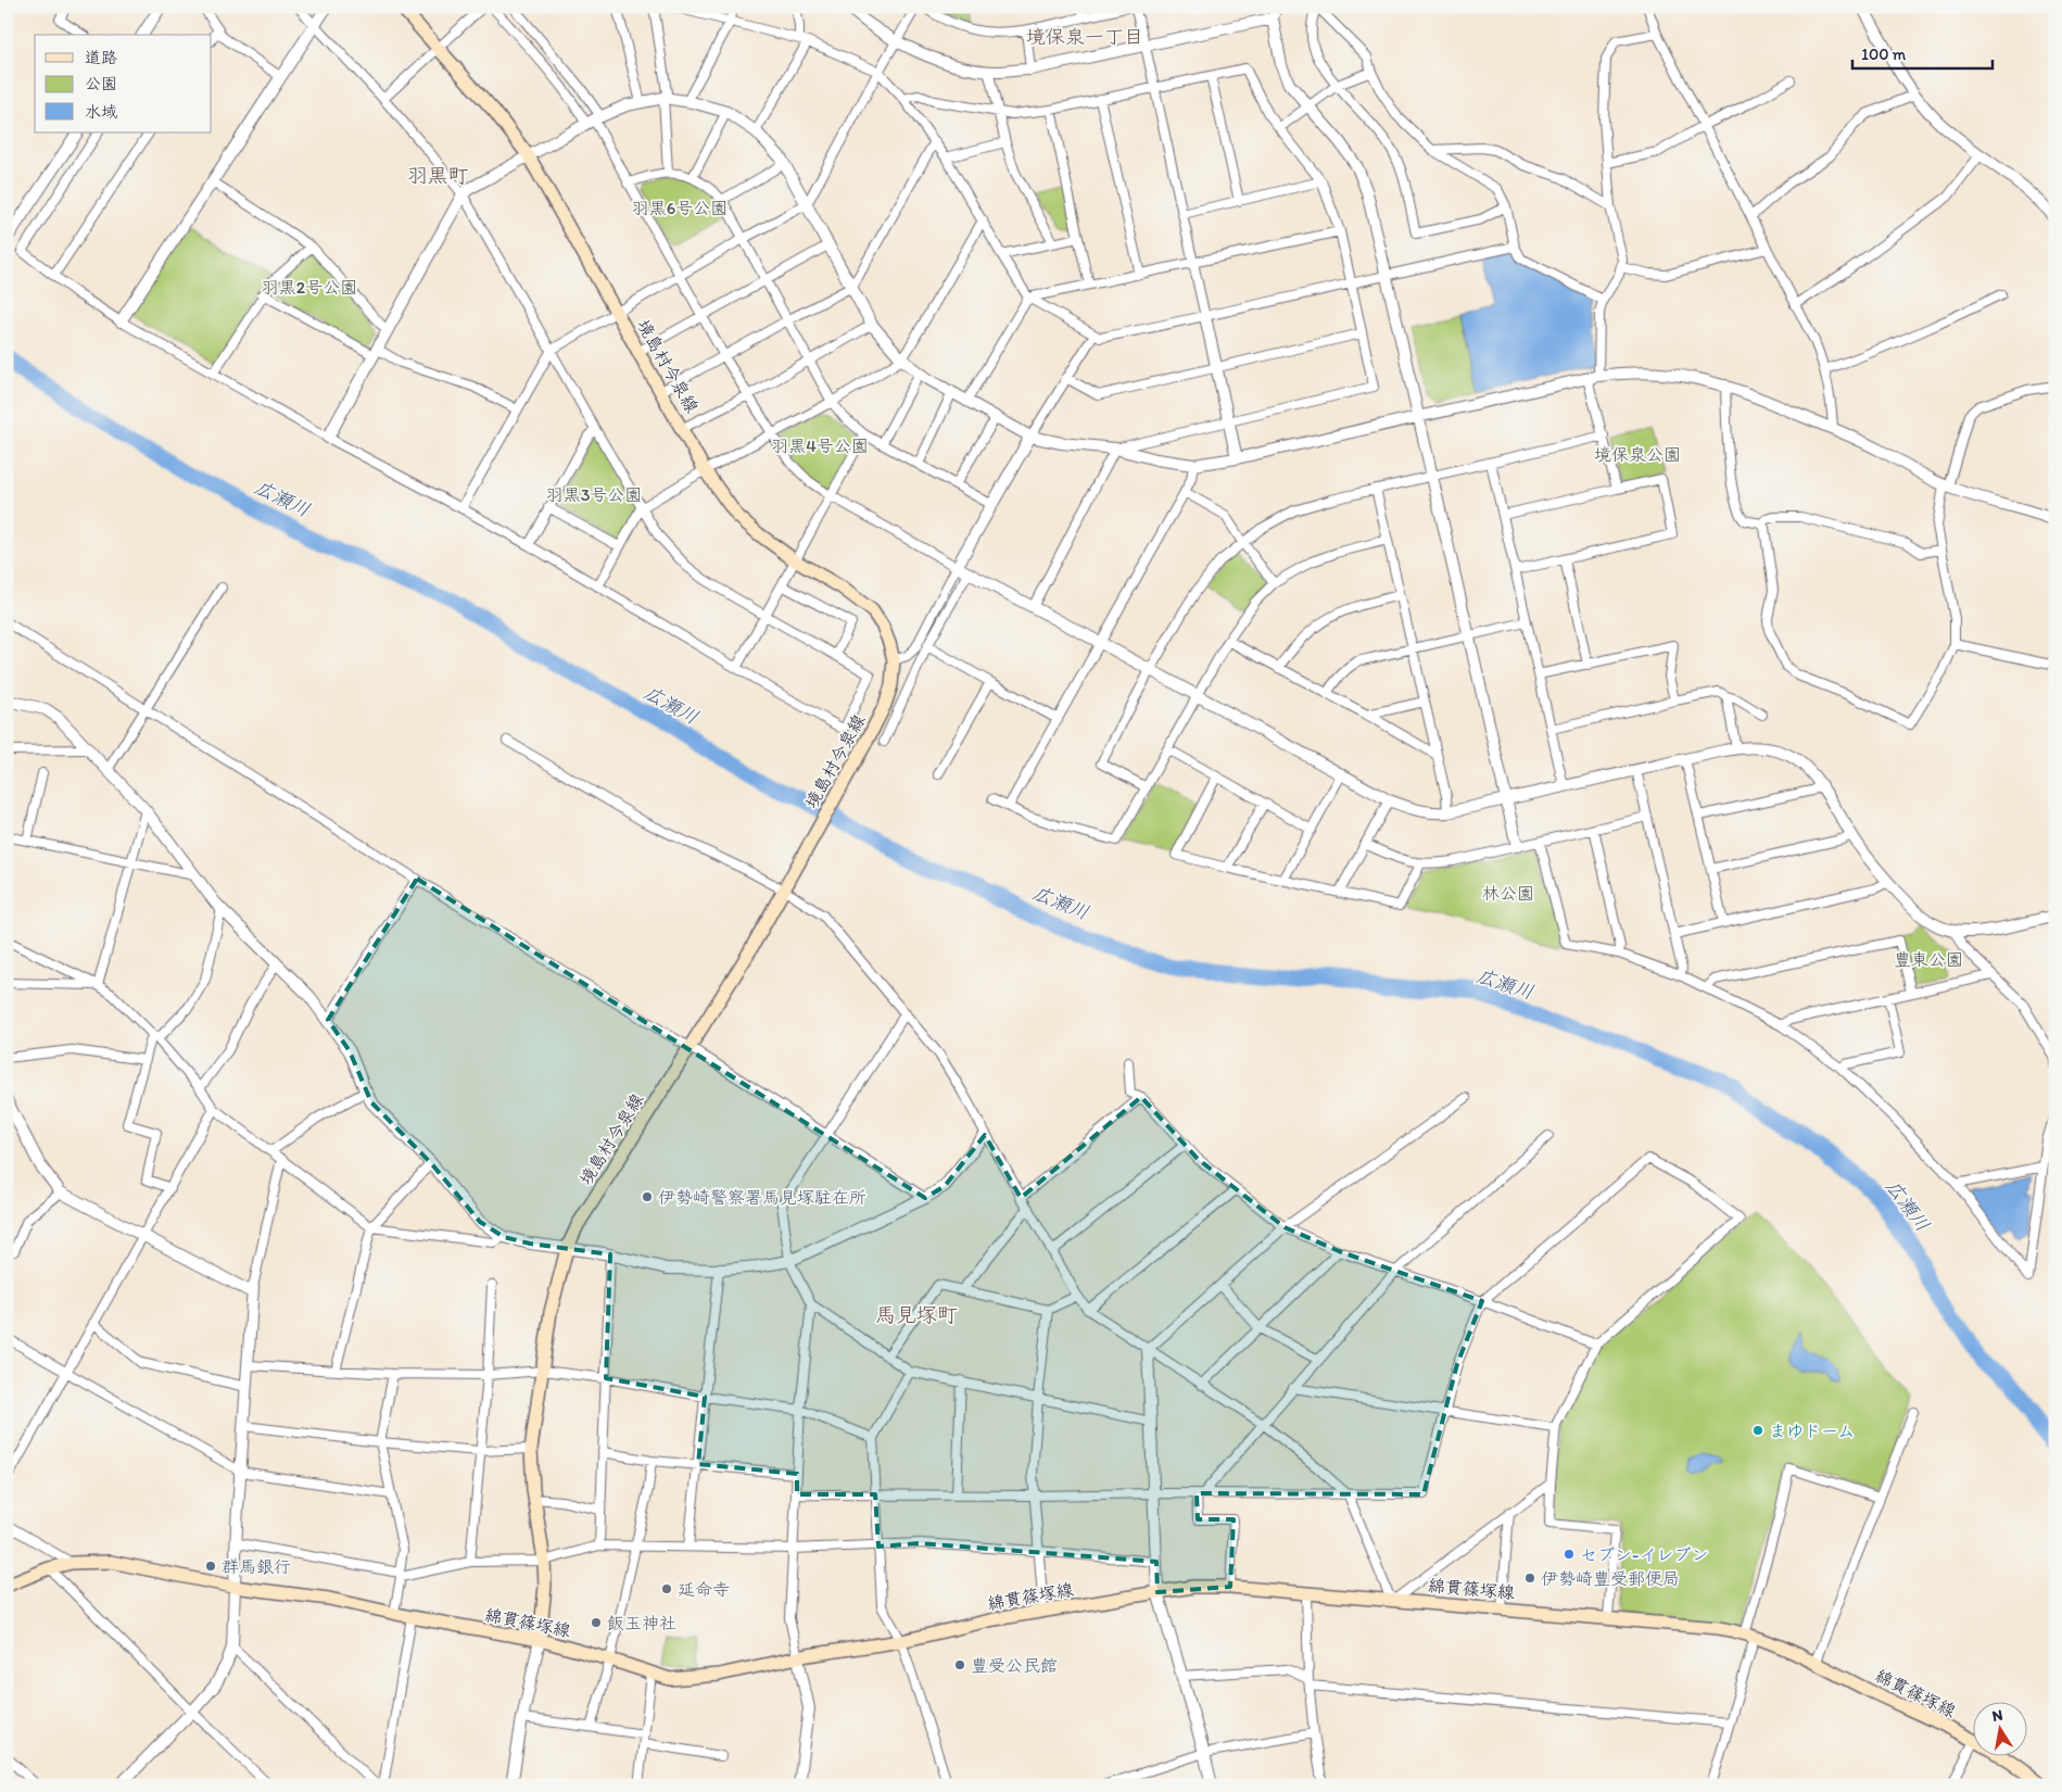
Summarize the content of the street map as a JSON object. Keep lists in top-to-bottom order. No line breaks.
{"streets":{"main road":["境島村今泉線","綿貫篠塚線"]},"crossings":[["境島村今泉線","綿貫篠塚線"]],"districts":["境保泉一丁目","羽黒町","馬見塚町"],"water":["広瀬川"],"parks":["羽黒6号公園","羽黒2号公園","羽黒4号公園","境保泉公園","羽黒3号公園","林公園","豊東公園"],"places":["伊勢崎警察署馬見塚駐在所","まゆドーム","セブン-イレブン","群馬銀行","伊勢崎豊受郵便局","延命寺","飯玉神社","豊受公民館"],"legend":["道路","公園","水域"],"scale_bar":"100 m","north":"top"}
